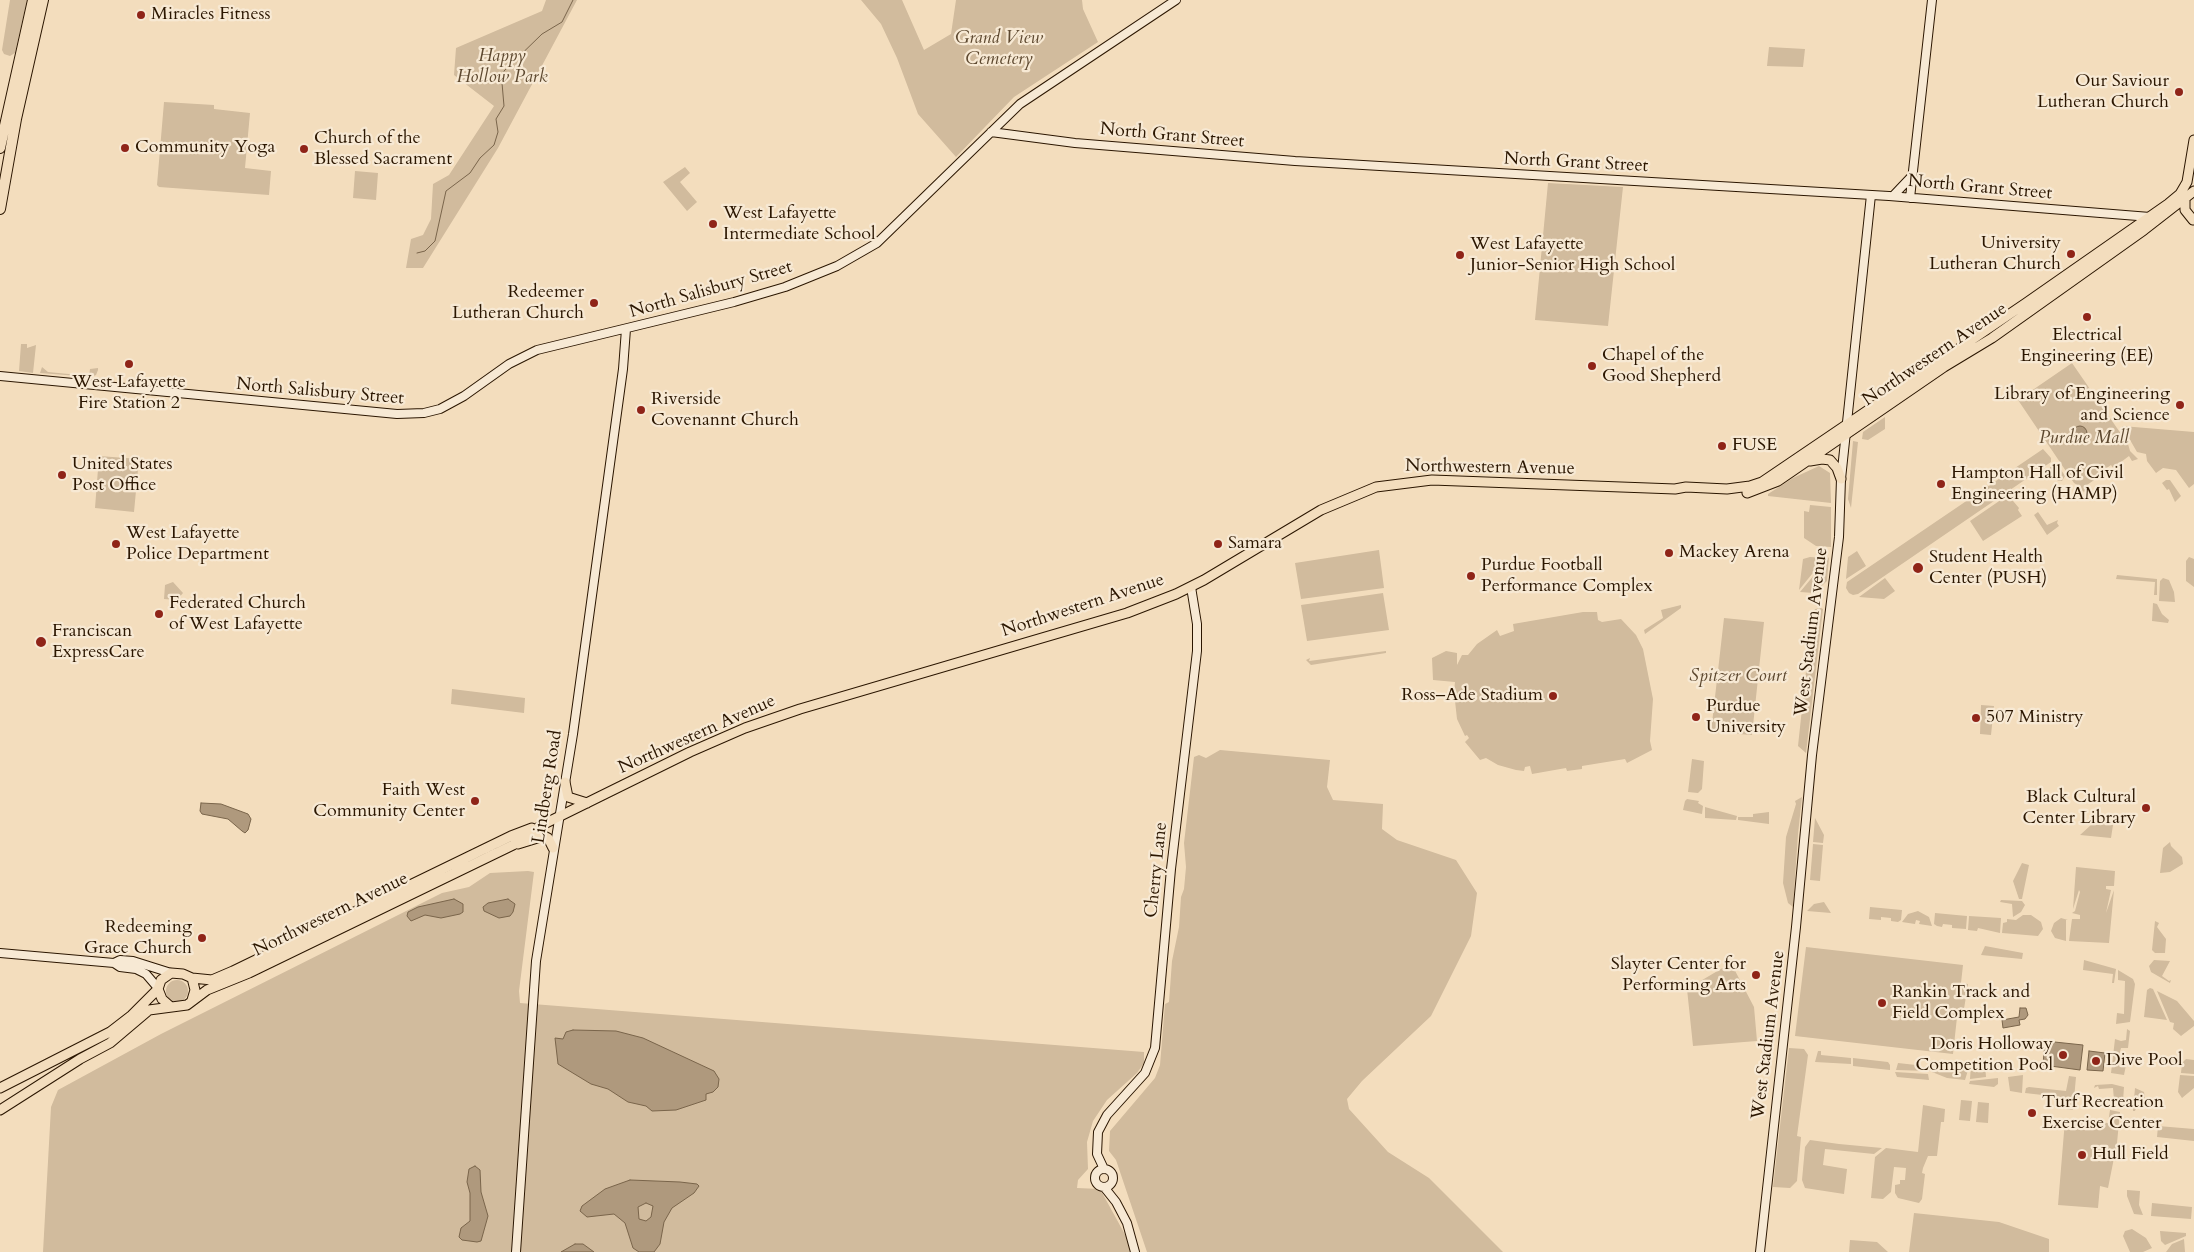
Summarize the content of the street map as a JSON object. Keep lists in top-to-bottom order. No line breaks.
{"streets":{"main road":["Northwestern Avenue"],"street":["North Grant Street","North Salisbury Street","West Stadium Avenue","Lindberg Road","Cherry Lane"]},"crossings":[["North Grant Street","North Salisbury Street"],["North Grant Street","Northwestern Avenue"],["North Grant Street","West Stadium Avenue"],["North Salisbury Street","Lindberg Road"],["Northwestern Avenue","West Stadium Avenue"],["Northwestern Avenue","Lindberg Road"],["Northwestern Avenue","Cherry Lane"]],"parks":["Grand View Cemetery","Happy Hollow Park","Purdue Mall","Spitzer Court"],"places":["Miracles Fitness","Our Saviour Lutheran Church","Community Yoga","Church of the Blessed Sacrament","West Lafayette Intermediate School","University Lutheran Church","West Lafayette Junior-Senior High School","Redeemer Lutheran Church","Electrical Engineering (EE)","West Lafayette Fire Station 2","Chapel of the Good Shepherd","Library of Engineering and Science","Riverside Covenannt Church","FUSE","United States Post Office","Hampton Hall of Civil Engineering (HAMP)","West Lafayette Police Department","Samara","Mackey Arena","Student Health Center (PUSH)","Purdue Football Performance Complex","Federated Church of West Lafayette","Franciscan ExpressCare","Ross–Ade Stadium","Purdue University","507 Ministry","Faith West Community Center","Black Cultural Center Library","Redeeming Grace Church","Slayter Center for Performing Arts","Rankin Track and Field Complex","Doris Holloway Competition Pool","Dive Pool","Turf Recreation Exercise Center","Hull Field"]}
